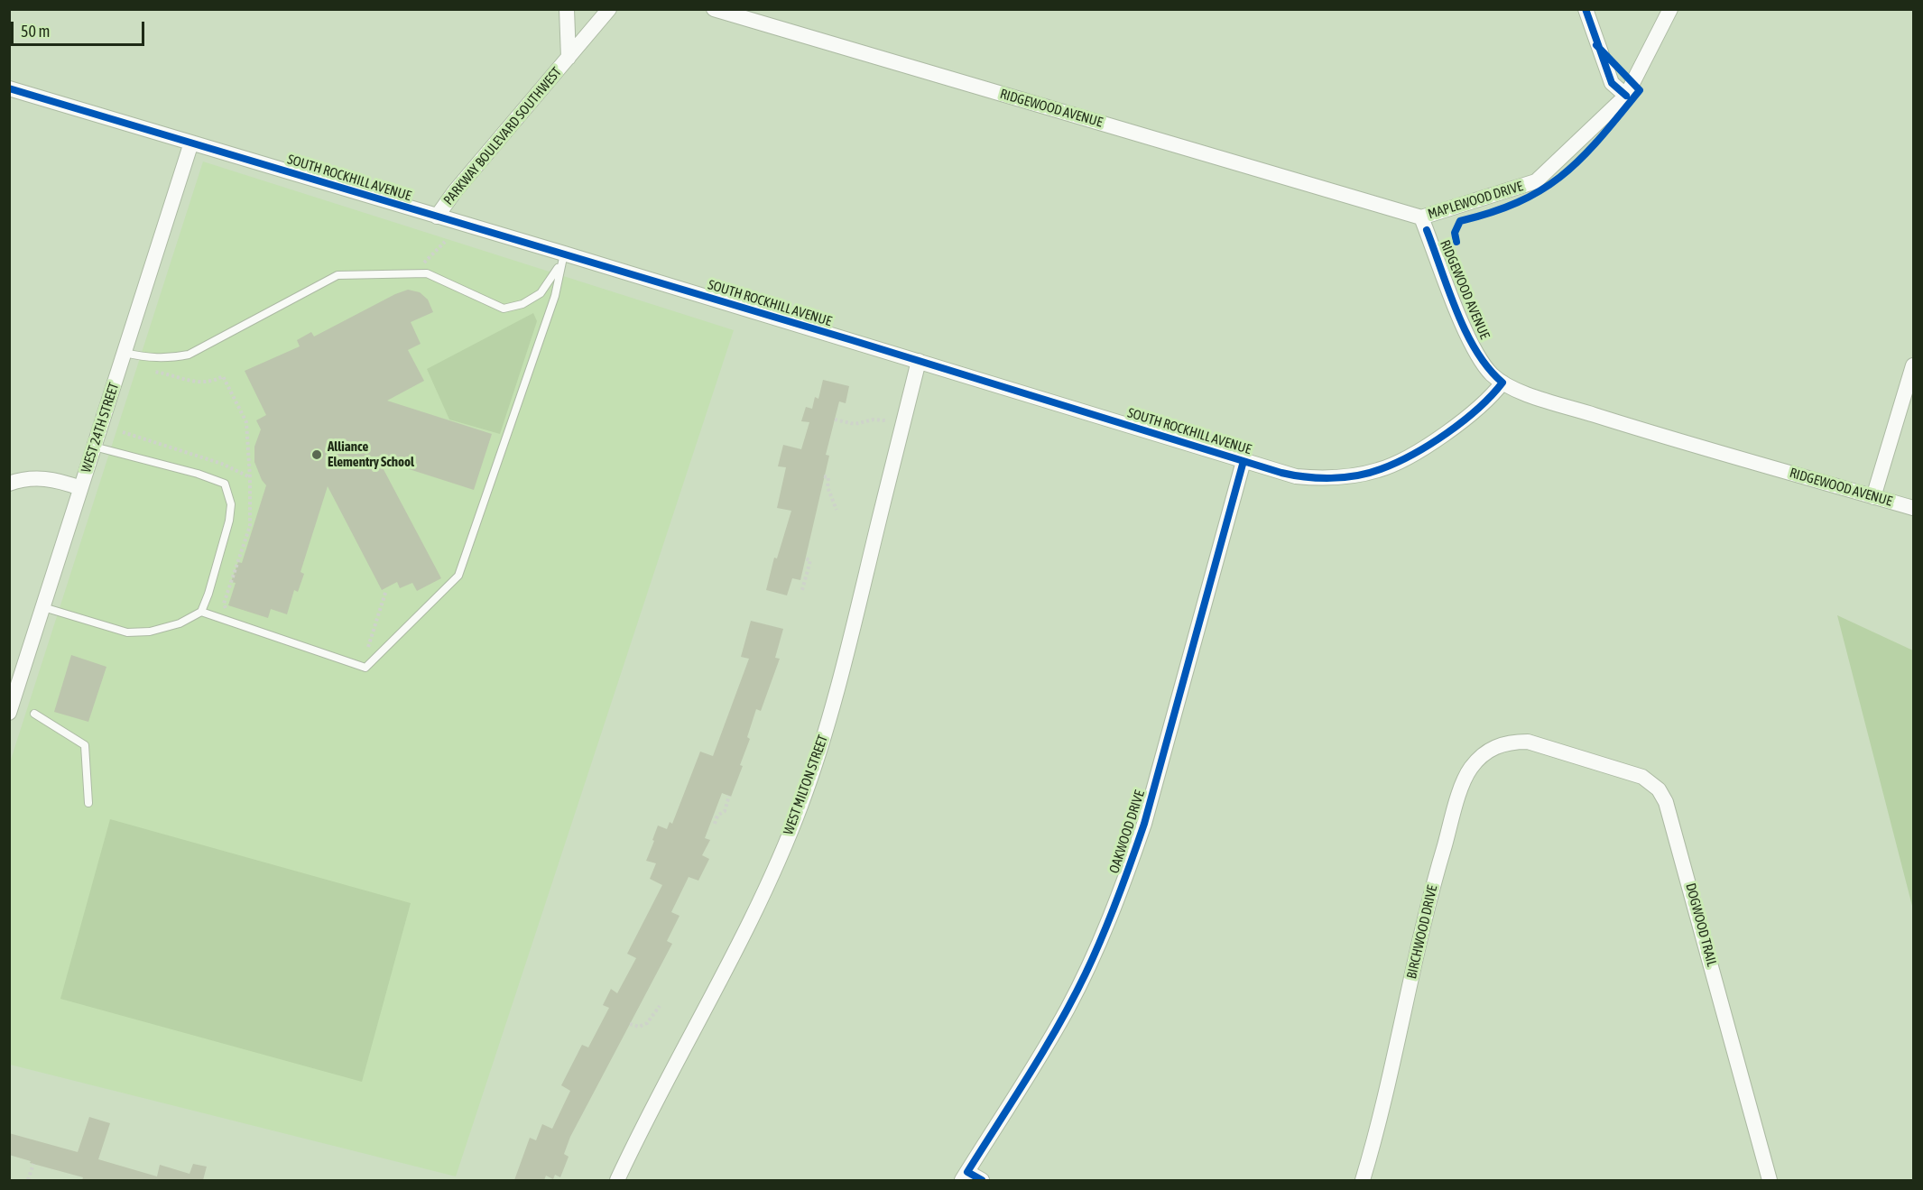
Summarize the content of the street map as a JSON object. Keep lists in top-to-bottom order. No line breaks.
{"streets":{"street":["RIDGEWOOD AVENUE","PARKWAY BOULEVARD SOUTHWEST","SOUTH ROCKHILL AVENUE","MAPLEWOOD DRIVE","WEST 24TH STREET","WEST MILTON STREET","OAKWOOD DRIVE","DOGWOOD TRAIL","BIRCHWOOD DRIVE"]},"crossings":[["RIDGEWOOD AVENUE","SOUTH ROCKHILL AVENUE"],["RIDGEWOOD AVENUE","MAPLEWOOD DRIVE"],["PARKWAY BOULEVARD SOUTHWEST","SOUTH ROCKHILL AVENUE"],["SOUTH ROCKHILL AVENUE","WEST 24TH STREET"],["SOUTH ROCKHILL AVENUE","WEST MILTON STREET"],["SOUTH ROCKHILL AVENUE","OAKWOOD DRIVE"],["DOGWOOD TRAIL","BIRCHWOOD DRIVE"]],"places":["Alliance Elementry School"],"scale_bar":"50 m"}
